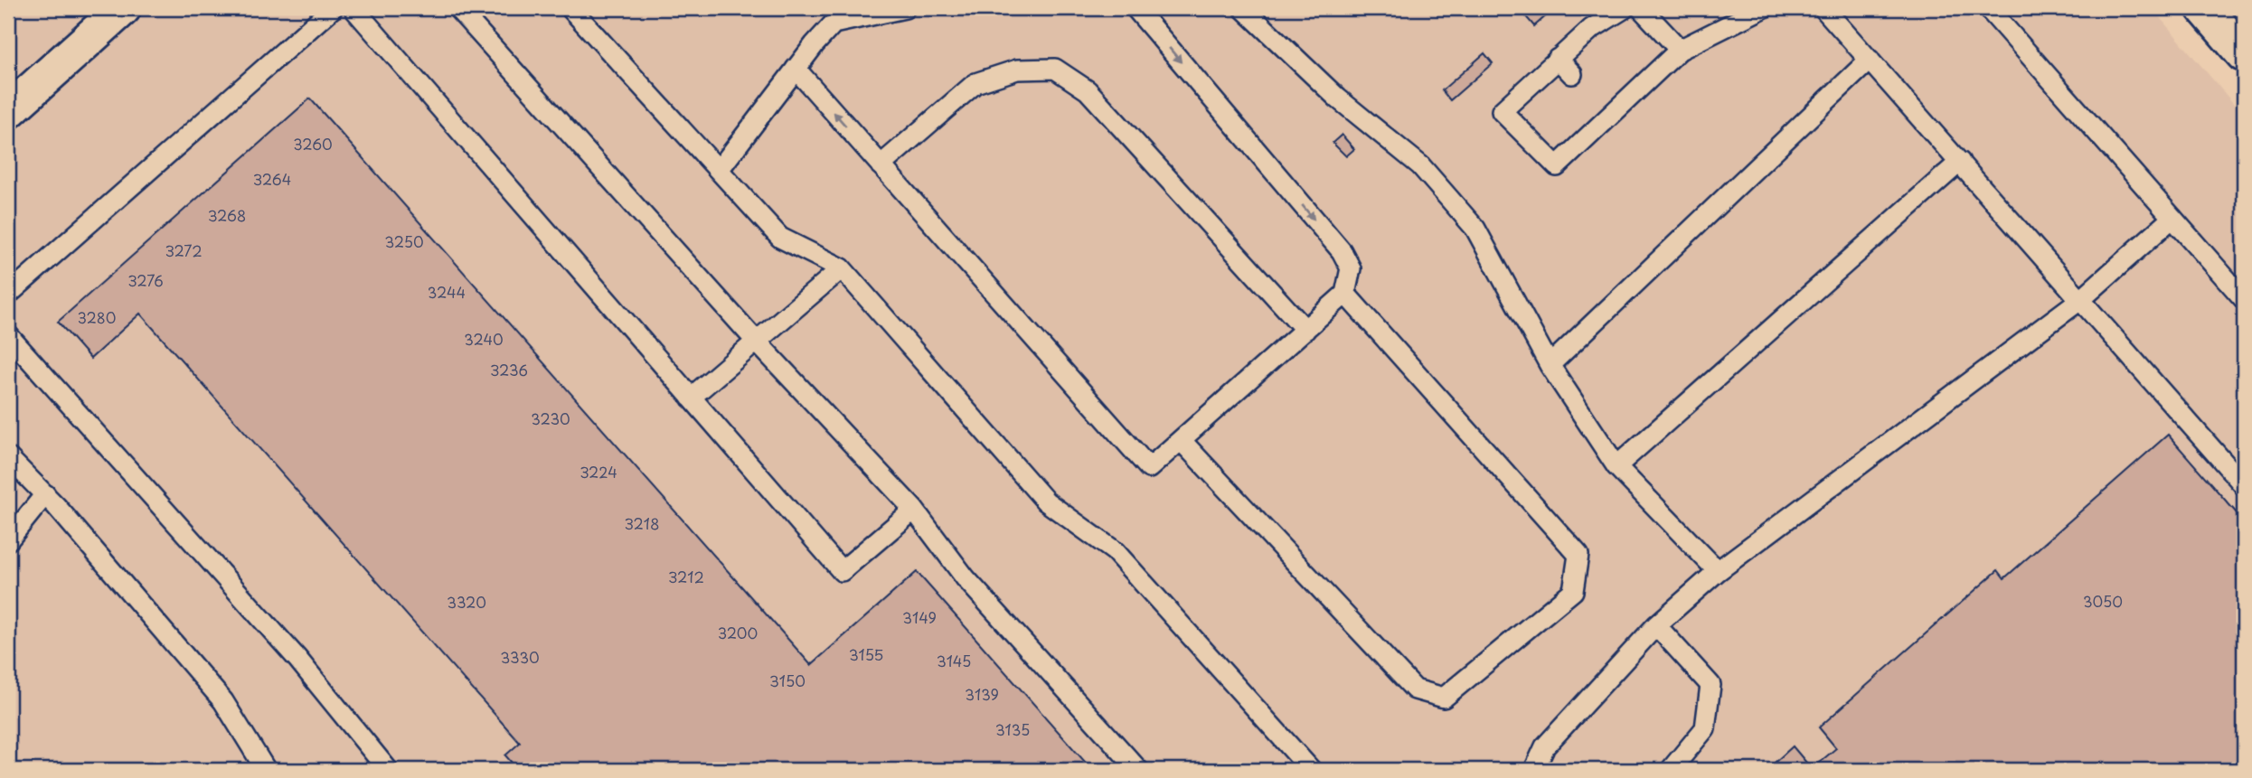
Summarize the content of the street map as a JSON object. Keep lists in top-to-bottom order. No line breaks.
{"house_numbers":["3260","3264","3268","3250","3272","3276","3244","3280","3240","3236","3230","3224","3218","3212","3050","3320","3149","3200","3155","3330","3145","3150","3139","3135"]}
